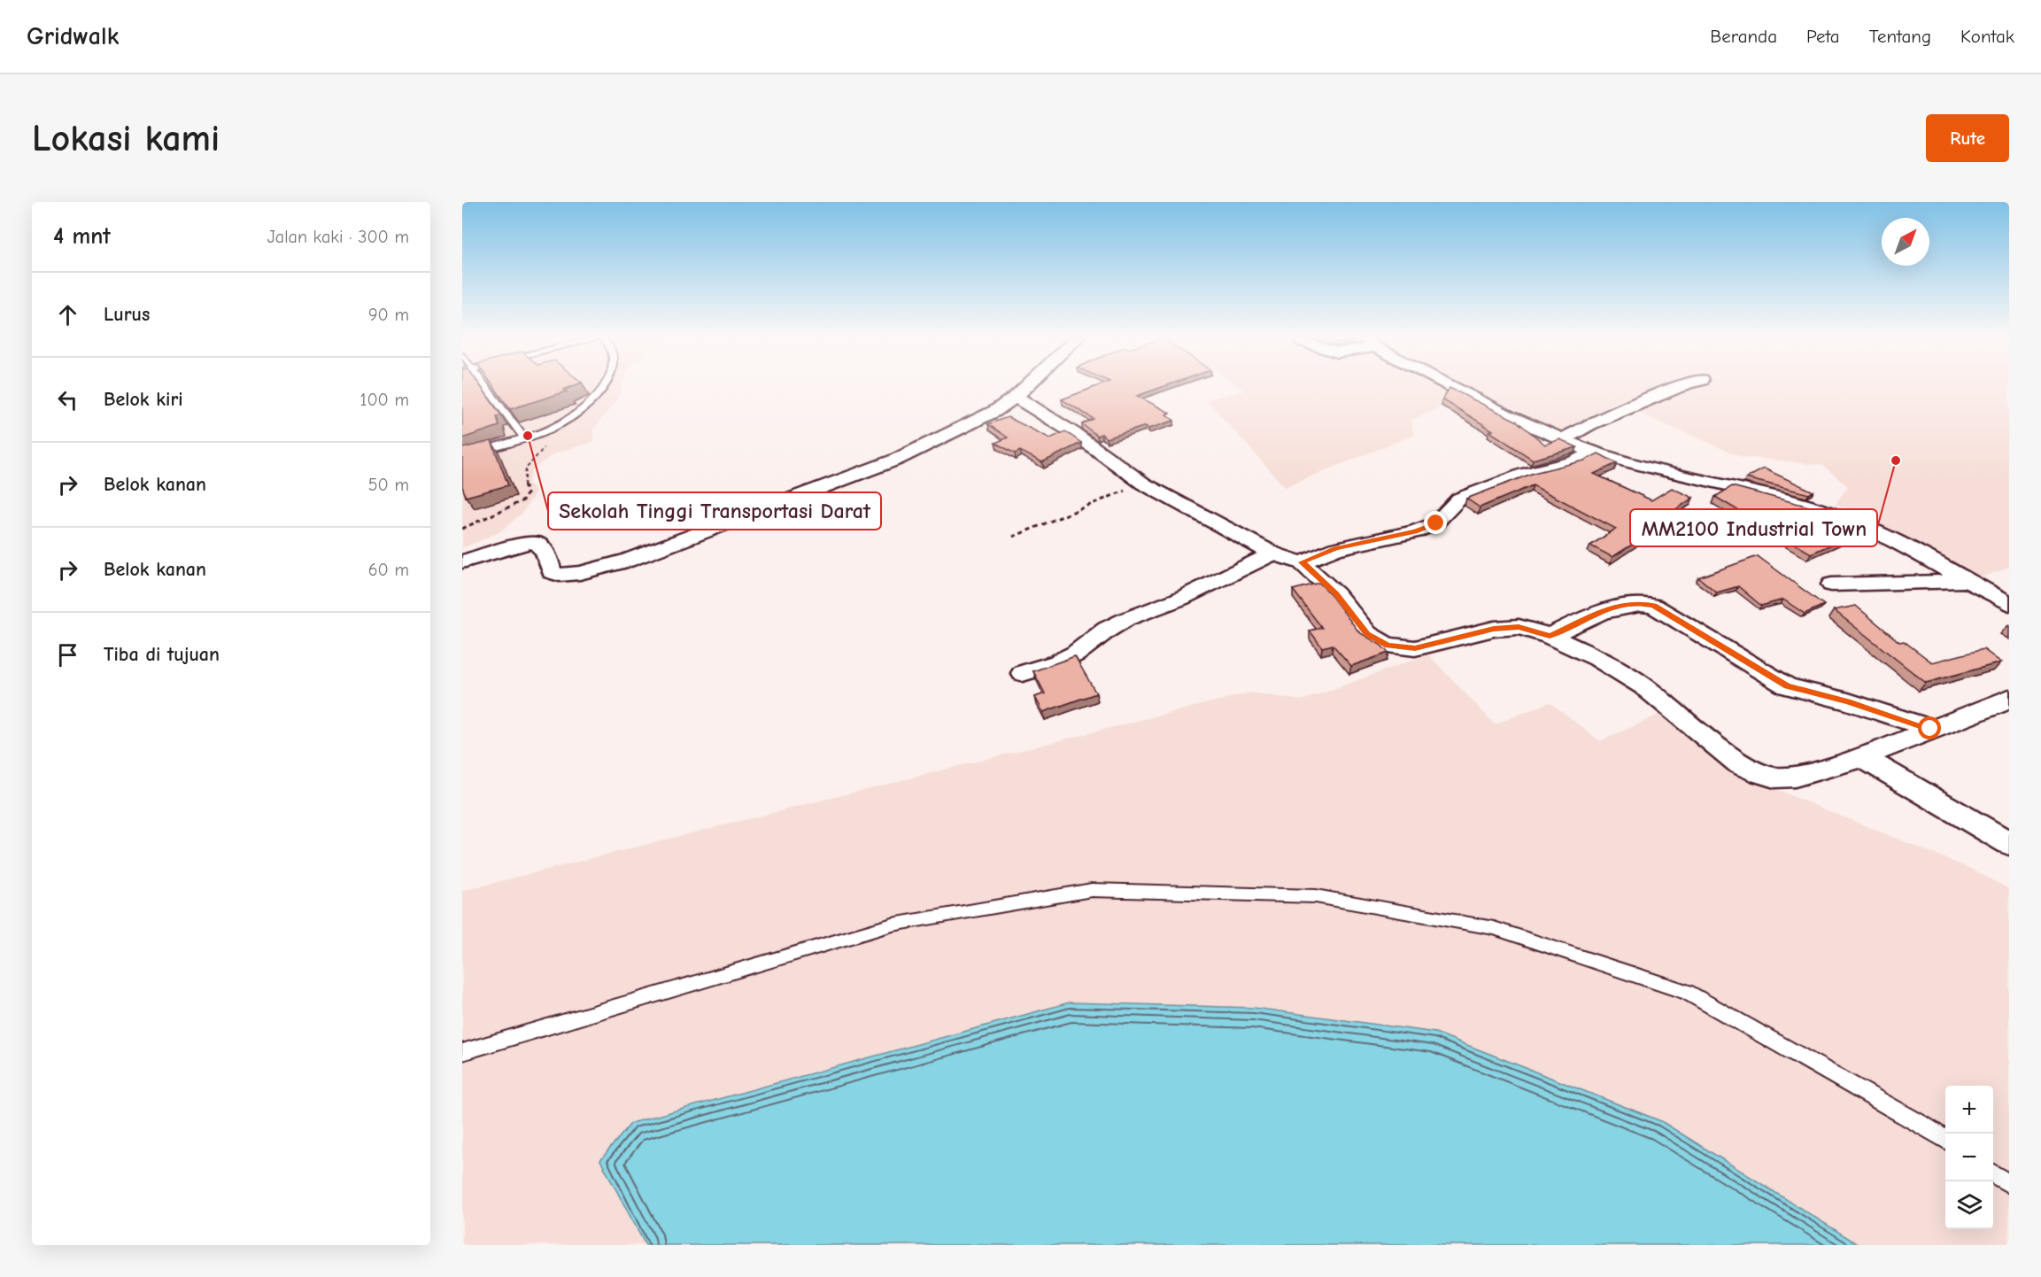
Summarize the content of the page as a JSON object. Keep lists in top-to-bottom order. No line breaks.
{"places":["Sekolah Tinggi Transportasi Darat","MM2100 Industrial Town"],"north":"top right","page":{"header":"Gridwalk","nav":["Beranda","Peta","Tentang","Kontak"],"buttons":"Rute","title":"Lokasi kami","heading":["4 mnt","Jalan kaki · 300 m"],"list":[["Lurus","90 m"],["Belok kiri","100 m"],["Belok kanan","50 m"],["Belok kanan","60 m"],"Tiba di tujuan"],"map_buttons":["+","−"]}}
